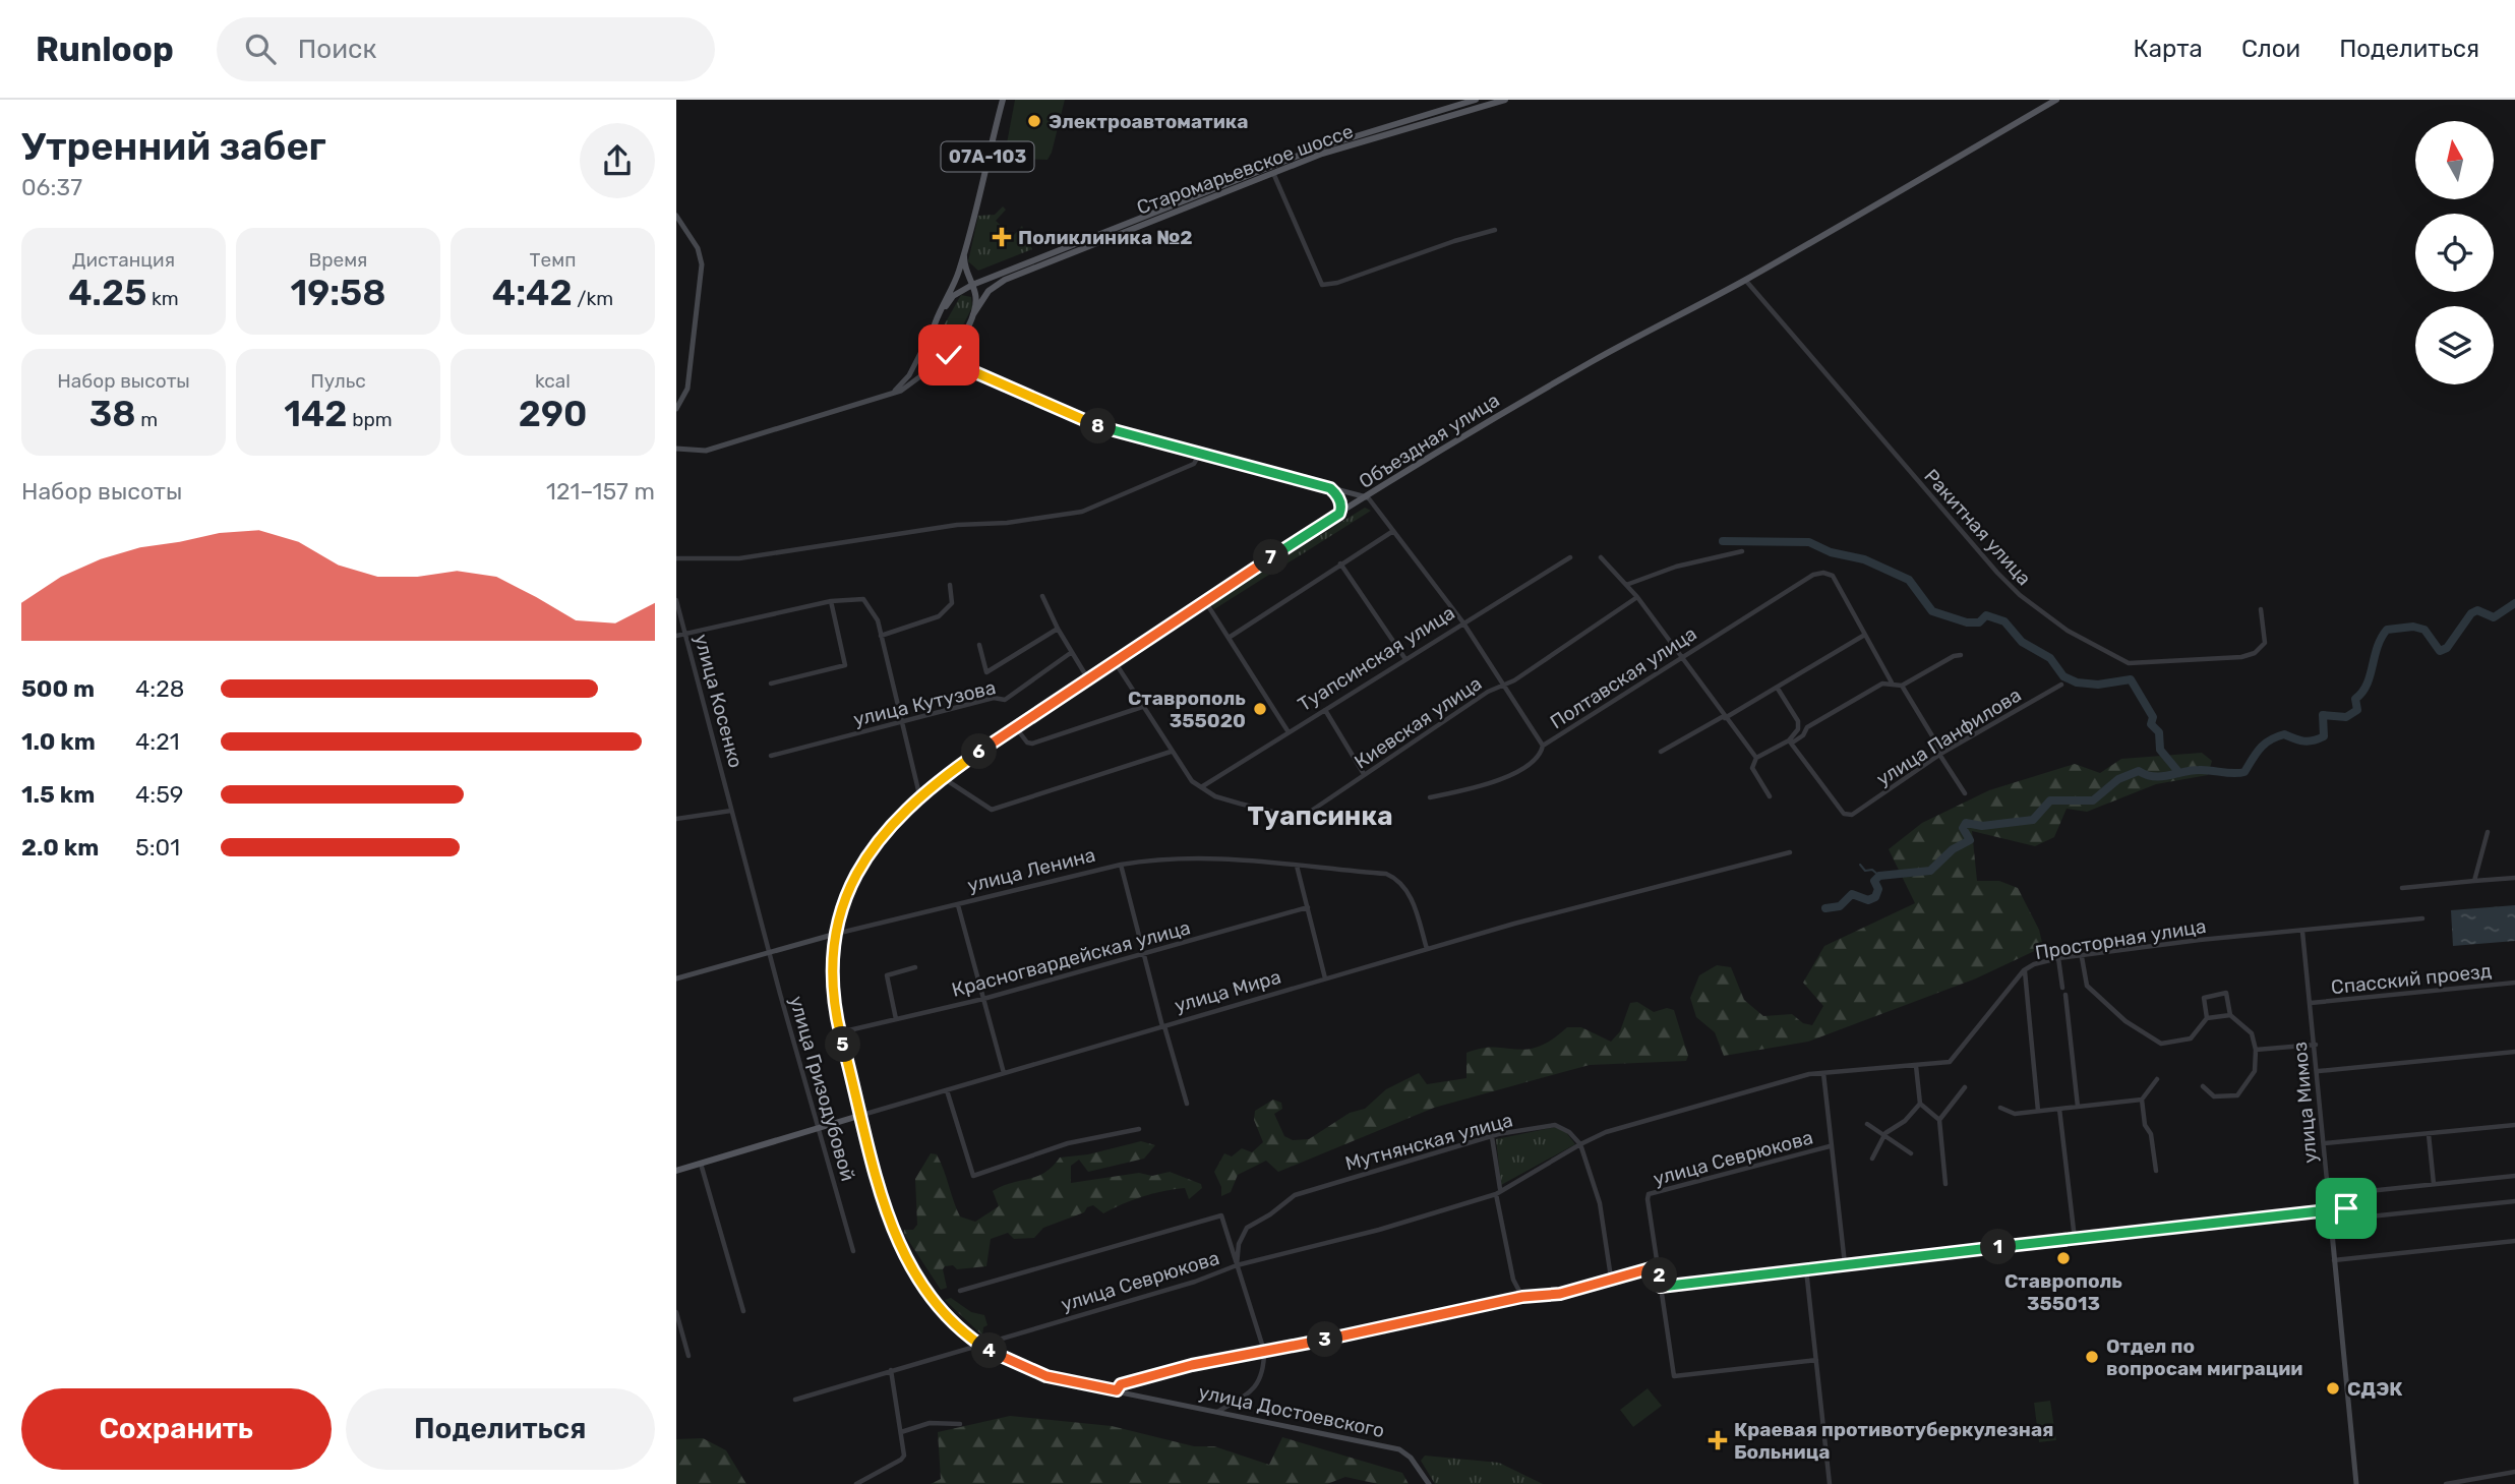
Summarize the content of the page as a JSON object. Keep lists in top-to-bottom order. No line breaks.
{"streets":{"main road":["07А-103","Старомарьевское шоссе","Объездная улица","улица Ленина","улица Мира","улица Мимоз","улица Достоевского"],"street":["Ракитная улица","Туапсинская улица","Полтавская улица","улица Косенко","улица Кутузова","Киевская улица","улица Панфилова","Просторная улица","Красногвардейская улица","Спасский проезд","улица Гризодубовой","Мутнянская улица","улица Севрюкова"]},"crossings":[["Объездная улица","Ракитная улица"],["Объездная улица","улица Ленина"],["Объездная улица","Красногвардейская улица"],["Объездная улица","улица Мира"],["Объездная улица","улица Достоевского"],["Туапсинская улица","Киевская улица"],["улица Косенко","улица Гризодубовой"],["улица Ленина","улица Мира"],["улица Ленина","улица Гризодубовой"],["Просторная улица","улица Мимоз"],["Спасский проезд","улица Мимоз"],["улица Мира","улица Гризодубовой"],["улица Мира","улица Достоевского"],["Мутнянская улица","улица Севрюкова"],["улица Севрюкова","улица Достоевского"]],"districts":["Туапсинка"],"places":{"other":["Электроавтоматика","Ставрополь 355020","Ставрополь 355013","Отдел по вопросам миграции","СДЭК"],"health":["Поликлиника №2","Краевая противотуберкулезная Больница"]},"north":"top","page":{"header":"Runloop","search":"Поиск","nav":["Карта","Слои","Поделиться"],"heading":["Утренний забег","06:37"],"stats":[["Дистанция","4.25 km"],["Время","19:58"],["Темп","4:42 /km"],["Набор высоты","38 m"],["Пульс","142 bpm"],["kcal","290"]],"pins":["8","7","6","5","1","2","3","4"],"chart":["Набор высоты","121–157 m"],"list":[{"name":"500 m","note":"4:28"},{"name":"1.0 km","note":"4:21"},{"name":"1.5 km","note":"4:59"},{"name":"2.0 km","note":"5:01"}],"buttons":["Сохранить","Поделиться"]}}
